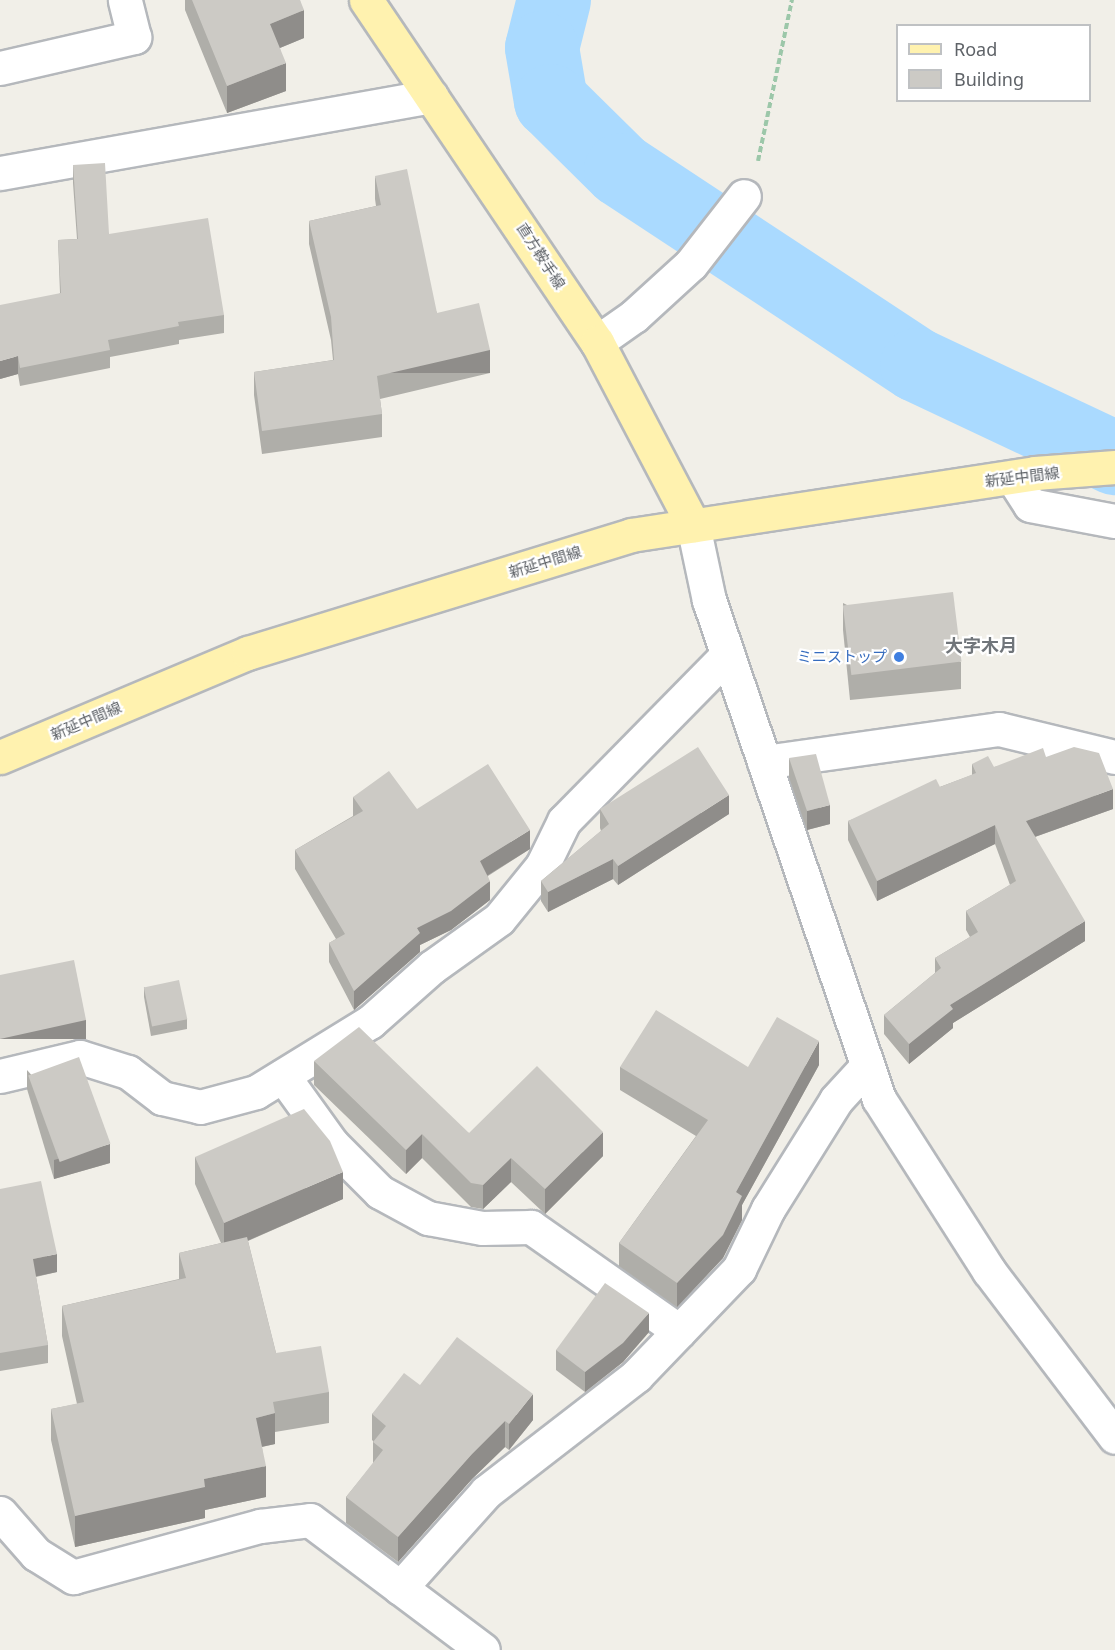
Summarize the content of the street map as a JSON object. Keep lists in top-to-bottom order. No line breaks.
{"streets":{"main road":["直方鞍手線","新延中間線"]},"crossings":[["直方鞍手線","新延中間線"]],"districts":["大字木月"],"places":["ミニストップ"],"legend":["Road","Building"]}
